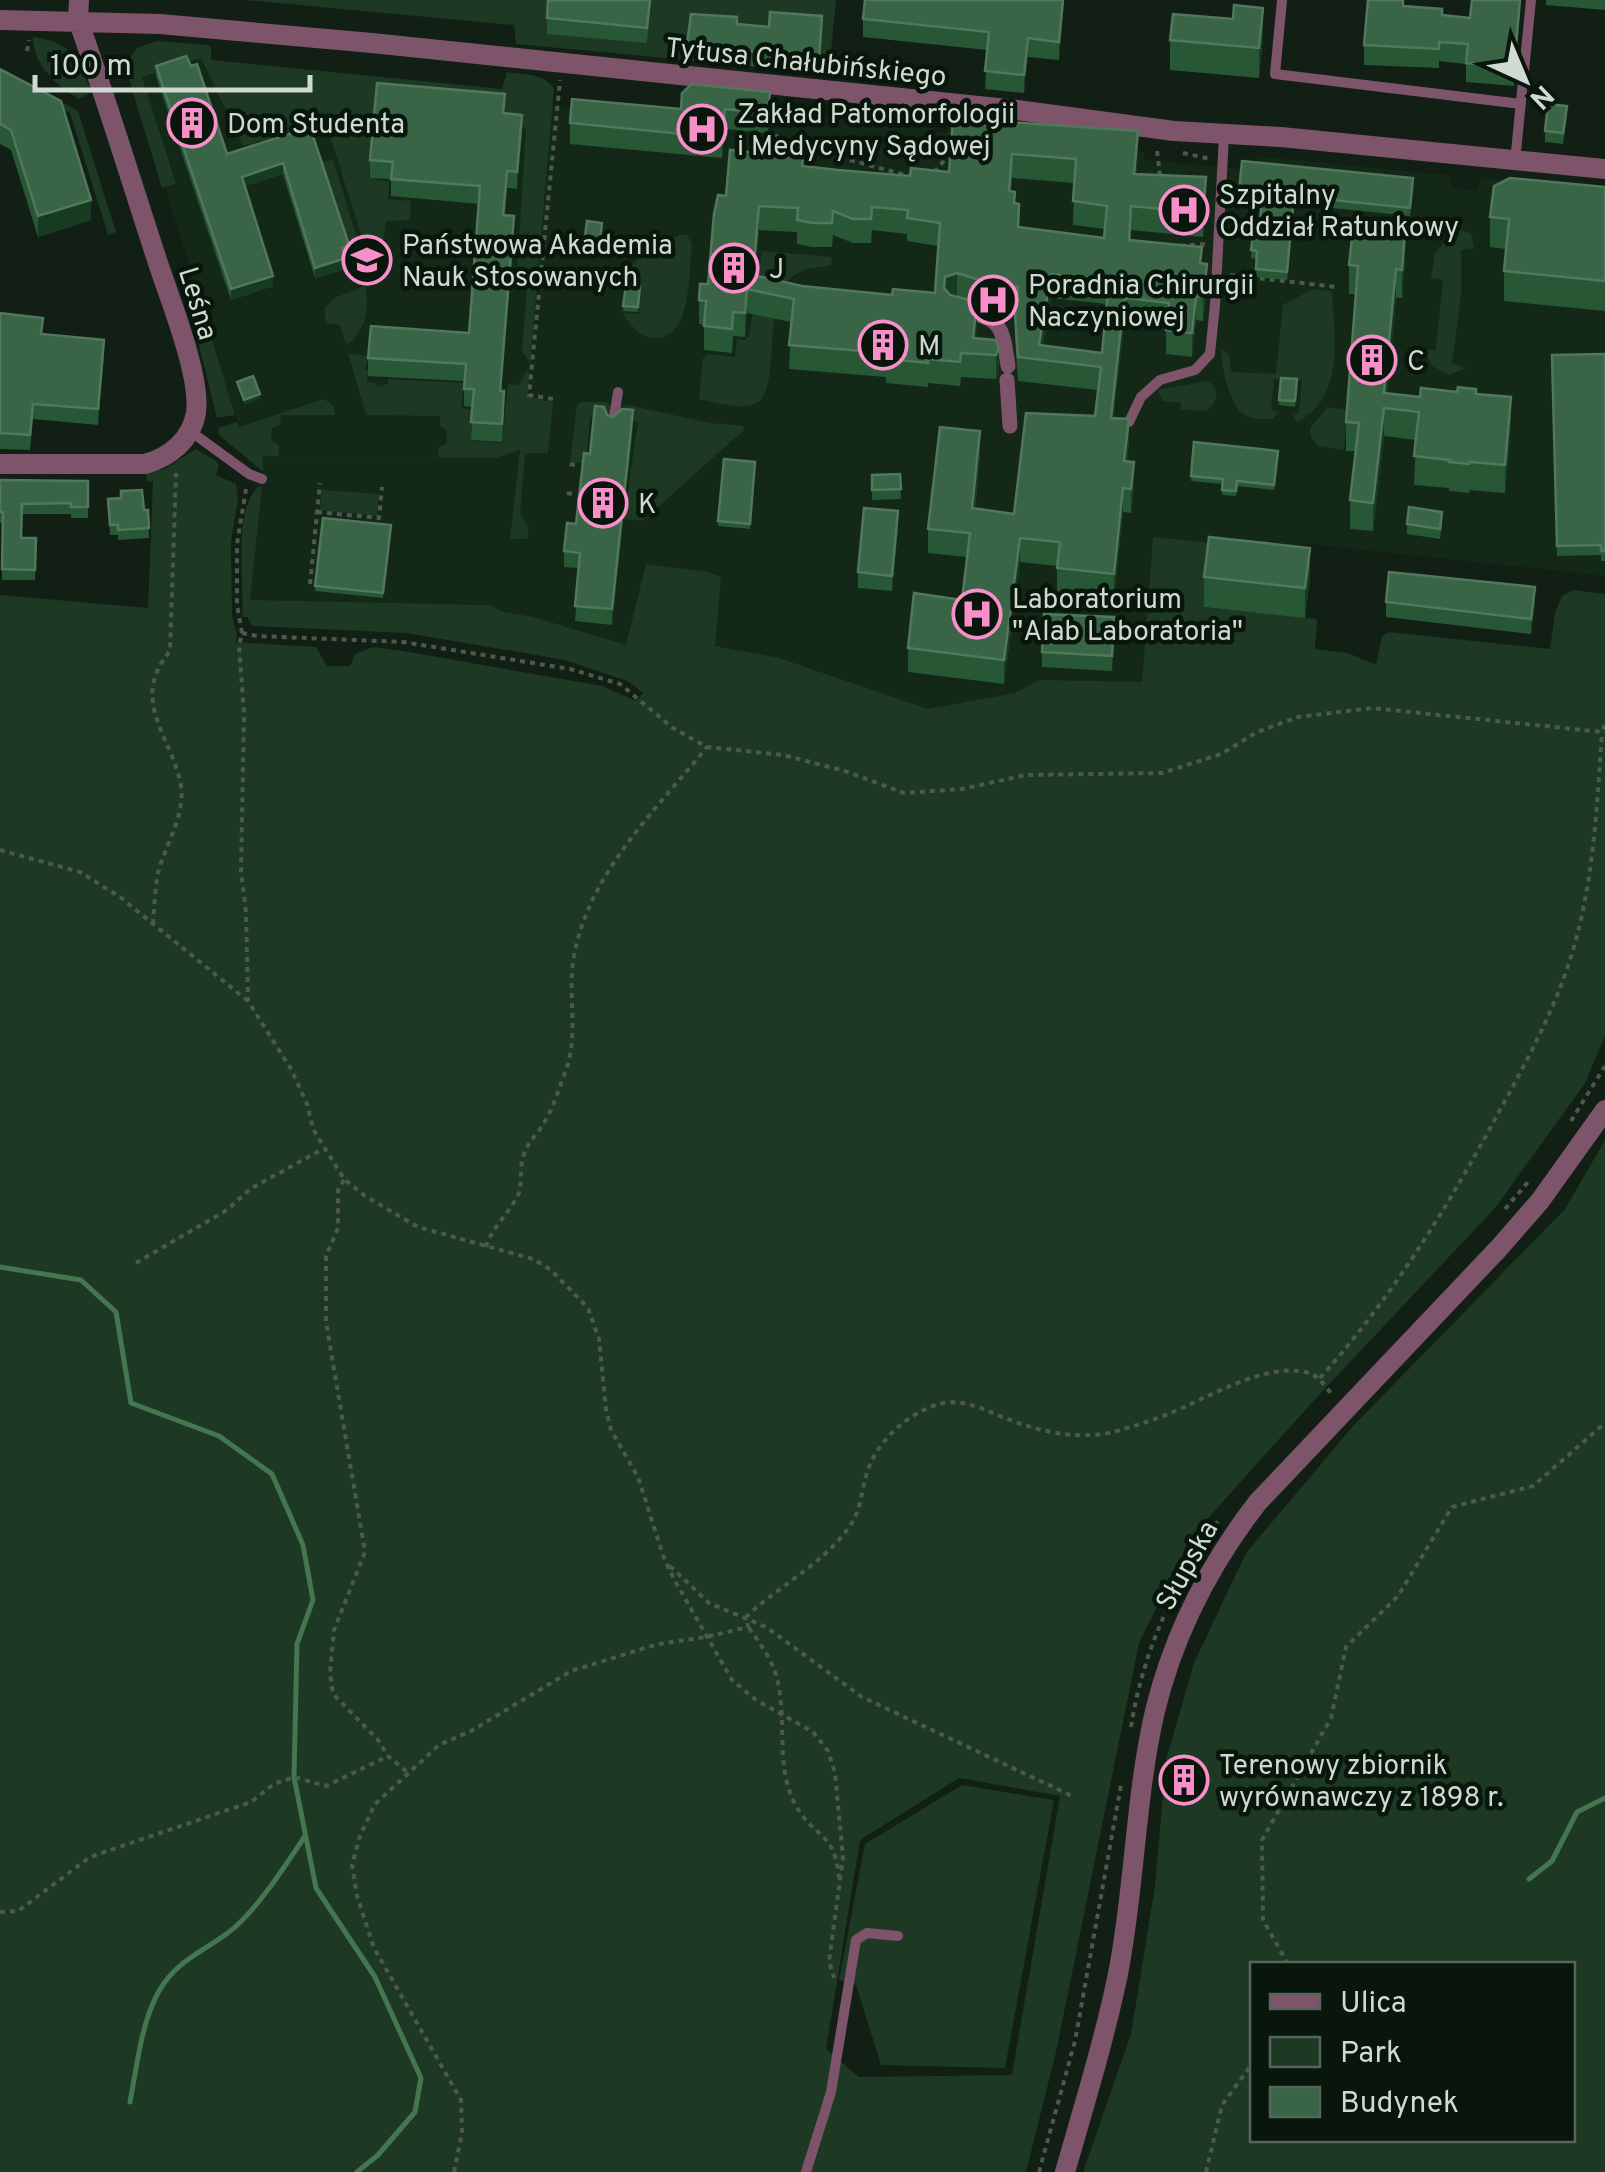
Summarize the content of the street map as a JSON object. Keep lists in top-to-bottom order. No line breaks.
{"streets":{"street":["Tytusa Chałubińskiego","Leśna","Słupska"]},"crossings":[["Tytusa Chałubińskiego","Leśna"]],"places":{"building":["Dom Studenta","J","M","C","K","Terenowy zbiornik wyrównawczy z 1898 r."],"hospital":["Zakład Patomorfologii i Medycyny Sądowej","Szpitalny Oddział Ratunkowy","Poradnia Chirurgii Naczyniowej","Laboratorium \"Alab Laboratoria\""],"school or university":["Państwowa Akademia Nauk Stosowanych"]},"legend":["Ulica","Park","Budynek"],"scale_bar":"100 m","north":"bottom right"}
